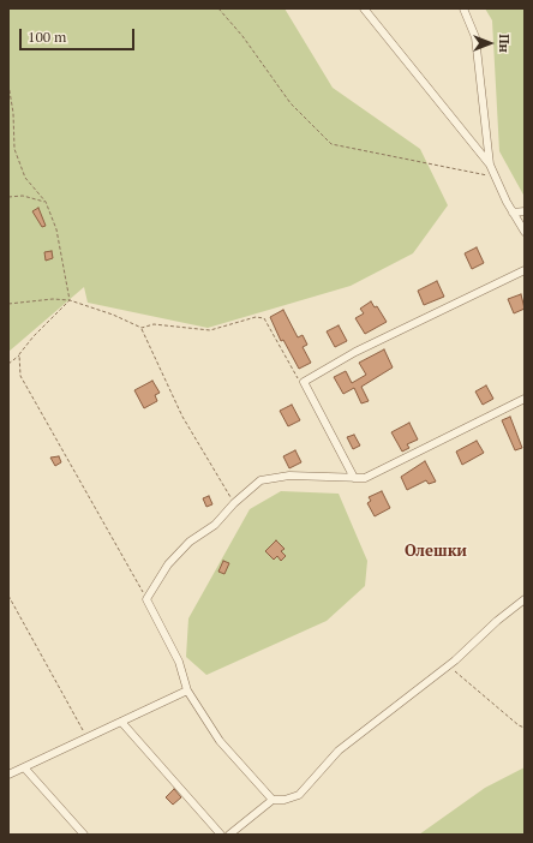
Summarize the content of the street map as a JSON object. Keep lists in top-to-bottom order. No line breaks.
{"districts":["Олешки"],"scale_bar":"100 m","north":"right"}
